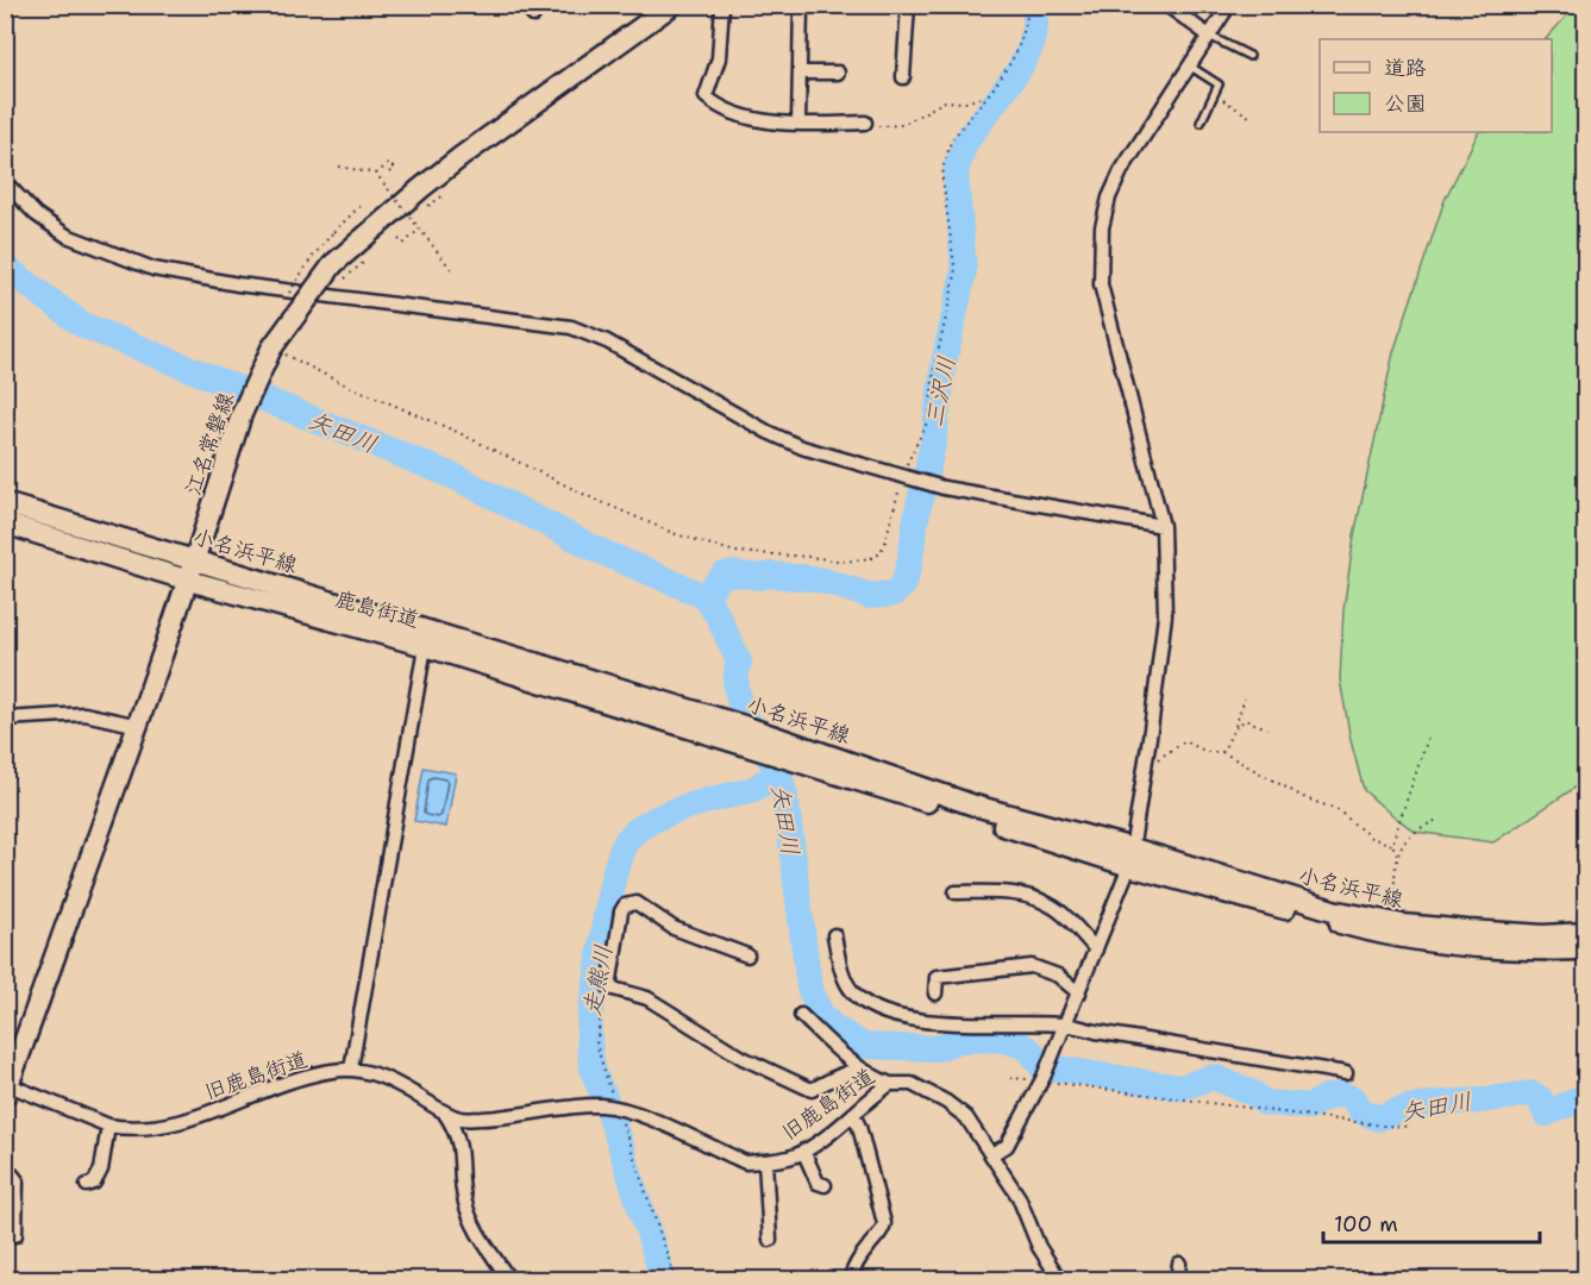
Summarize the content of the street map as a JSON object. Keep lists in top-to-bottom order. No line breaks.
{"streets":{"main road":["江名常磐線","小名浜平線","鹿島街道"],"street":["旧鹿島街道"]},"crossings":[["江名常磐線","小名浜平線"],["江名常磐線","鹿島街道"],["江名常磐線","旧鹿島街道"],["小名浜平線","鹿島街道"]],"water":["三沢川","矢田川","走熊川"],"legend":["道路","公園"],"scale_bar":"100 m"}
